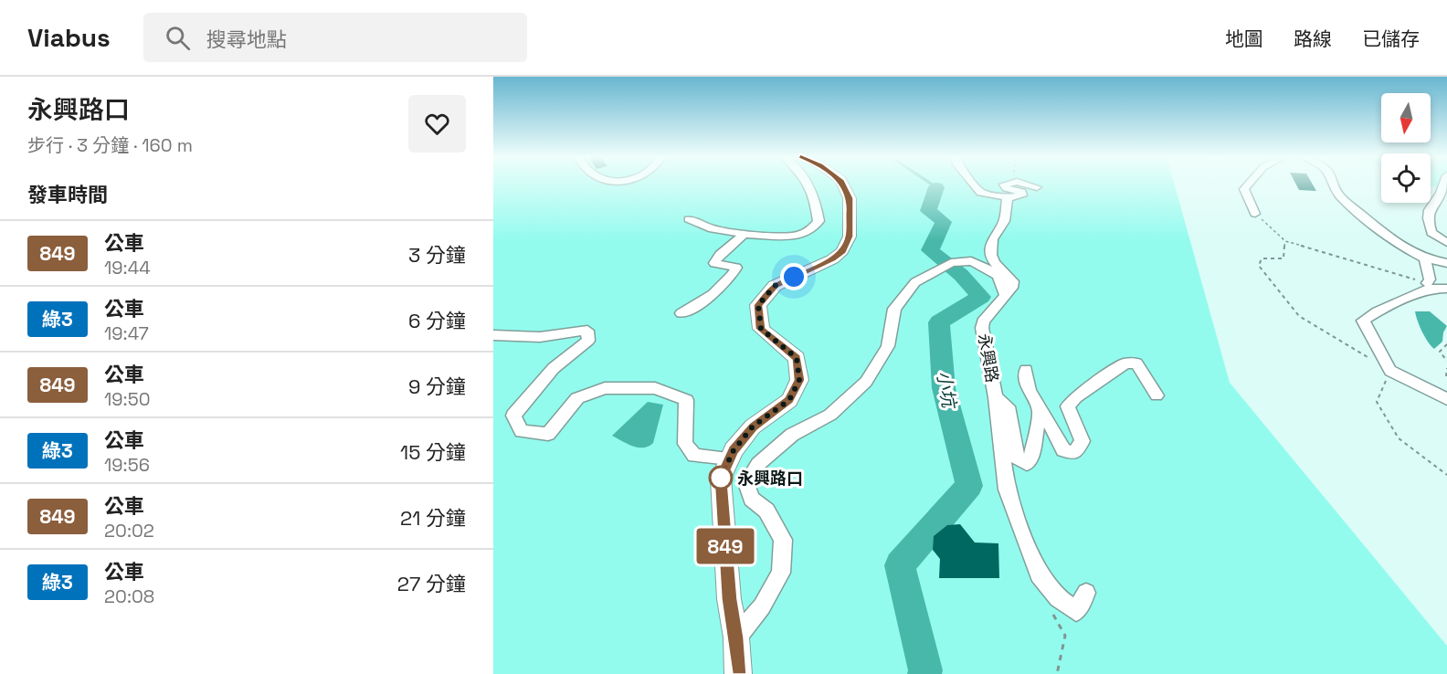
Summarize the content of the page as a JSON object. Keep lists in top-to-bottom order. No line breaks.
{"streets":{"street":["永興路"]},"water":["小坑"],"places":["永興路口"],"lines":["bus line 849"],"north":"bottom","page":{"header":"Viabus","search":"搜尋地點","nav":["地圖","路線","已儲存"],"heading":[["永興路口","步行 · 3 分鐘 · 160 m"],"發車時間"],"on_map":"849","list":[{"mark":"849","name":"公車","note":"19:44","value":"3 分鐘"},{"mark":"綠3","name":"公車","note":"19:47","value":"6 分鐘"},{"mark":"849","name":"公車","note":"19:50","value":"9 分鐘"},{"mark":"綠3","name":"公車","note":"19:56","value":"15 分鐘"},{"mark":"849","name":"公車","note":"20:02","value":"21 分鐘"},{"mark":"綠3","name":"公車","note":"20:08","value":"27 分鐘"}]}}
